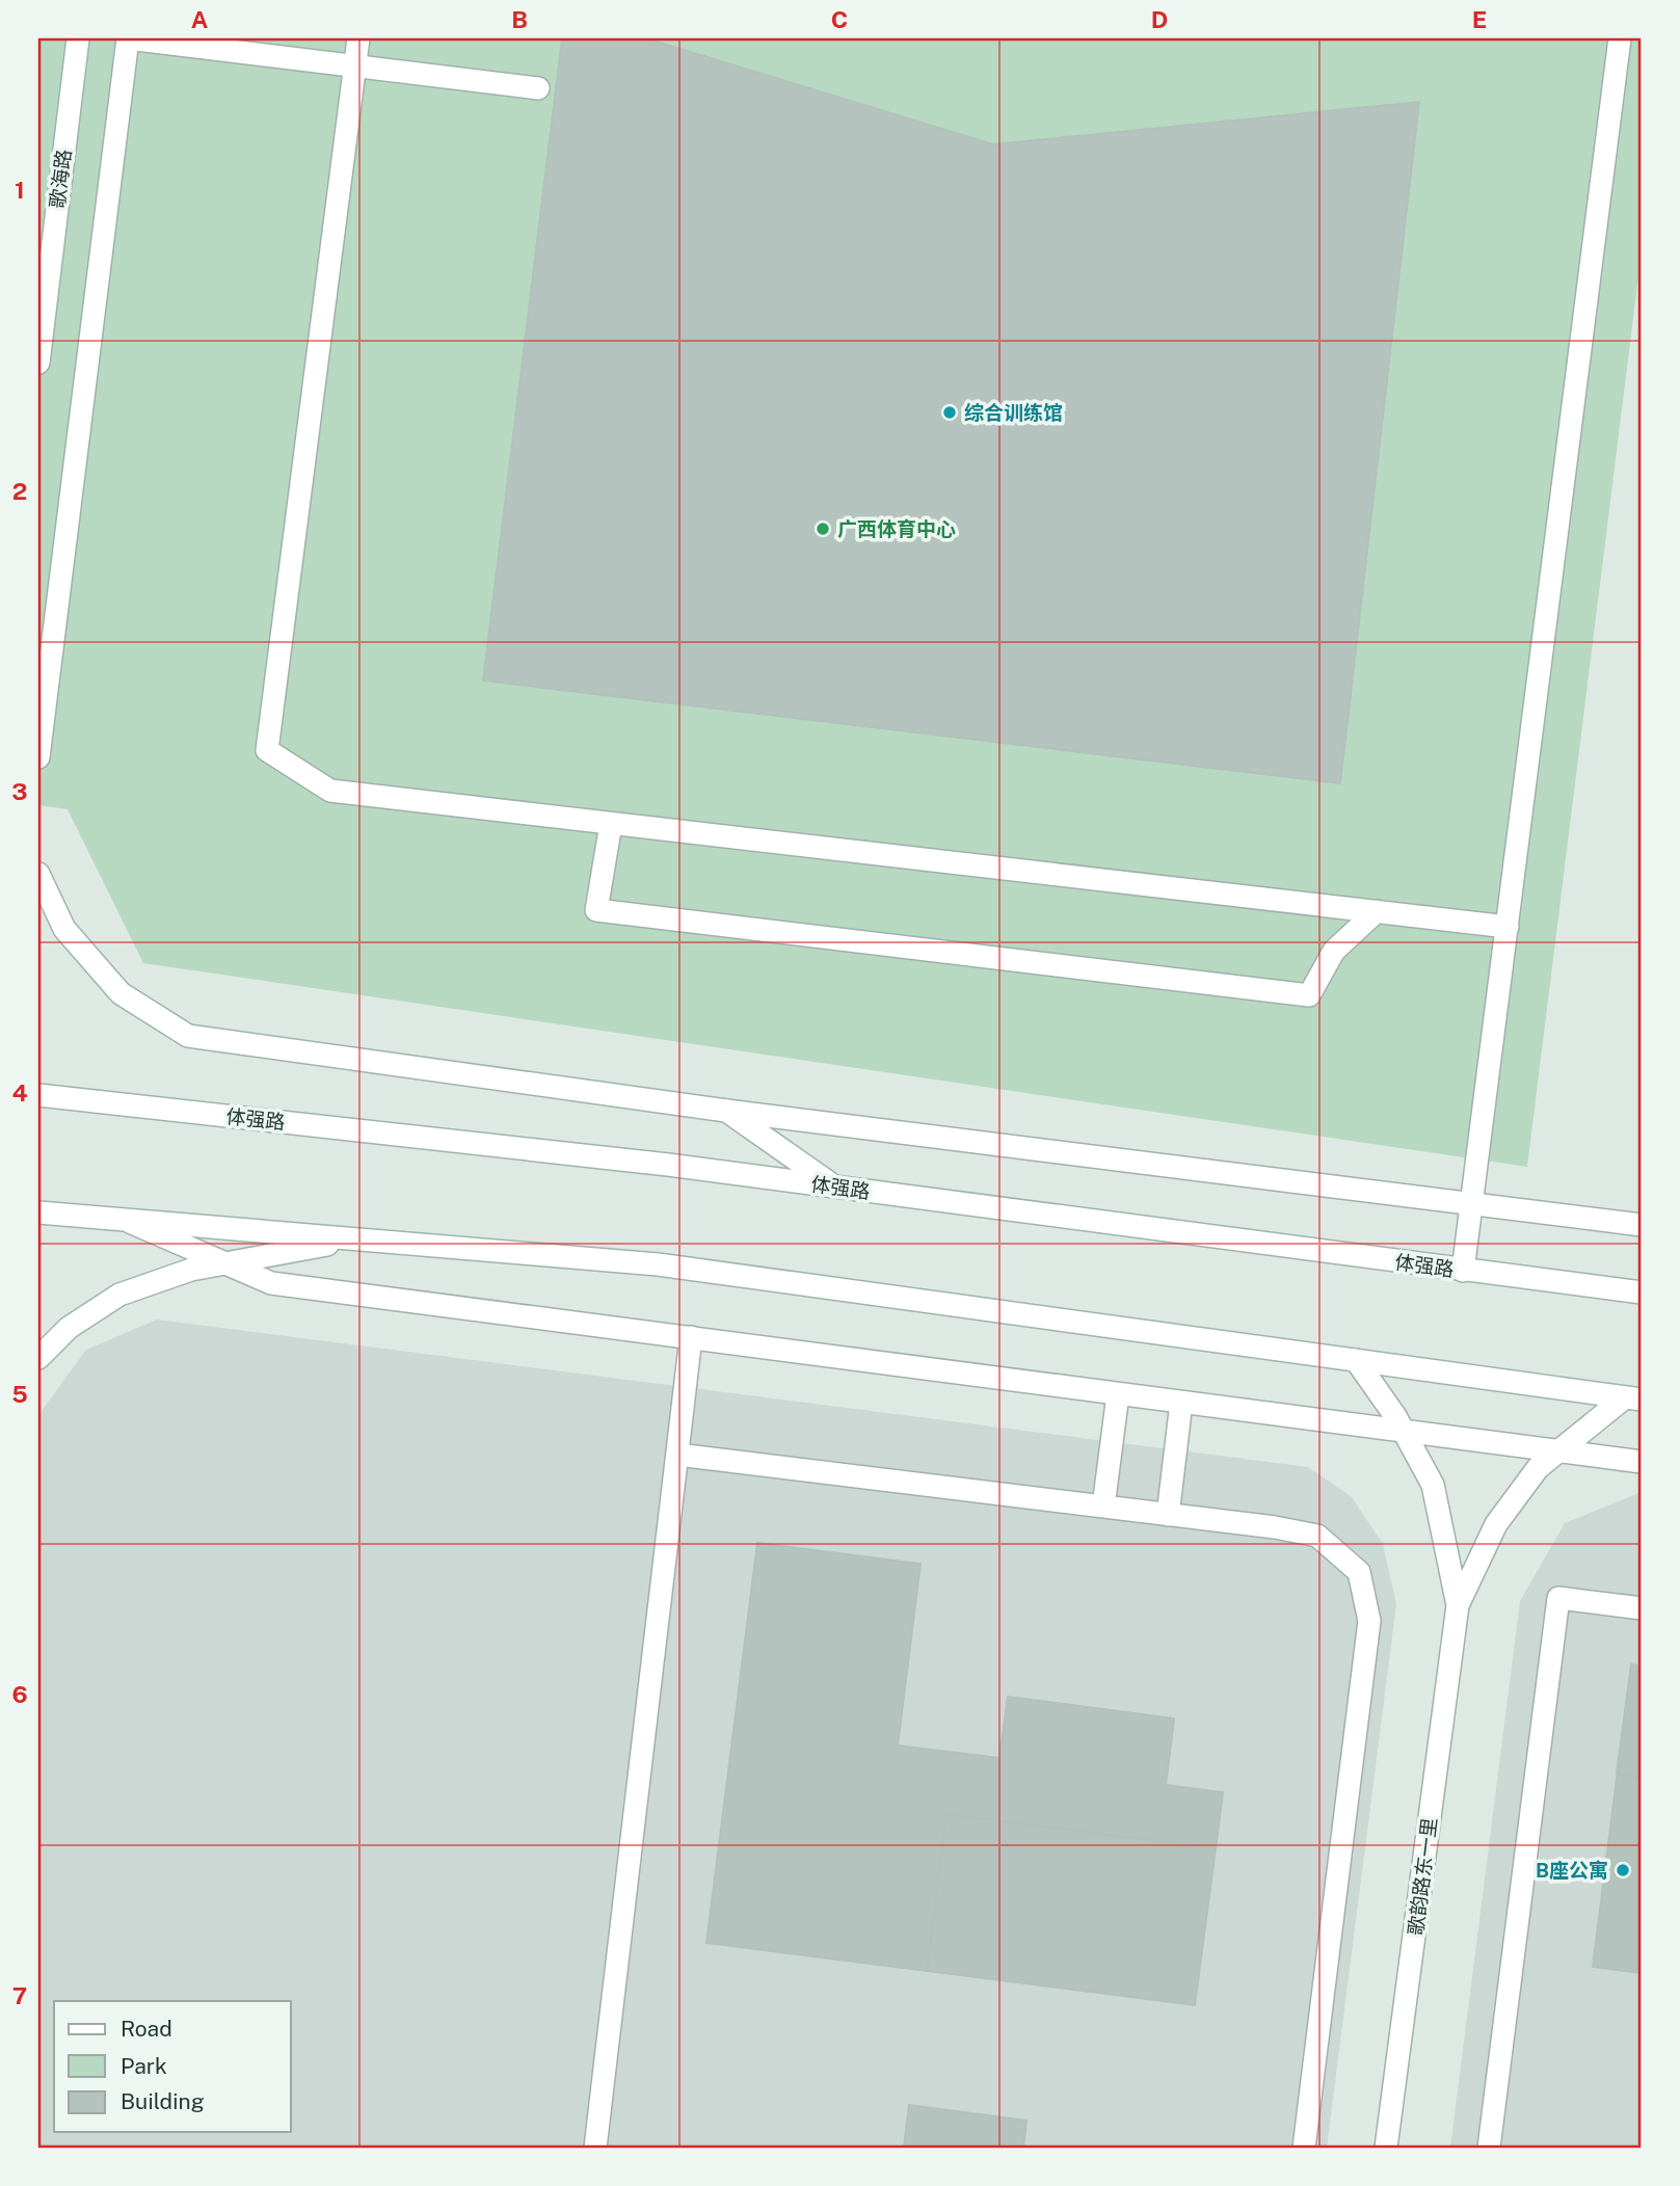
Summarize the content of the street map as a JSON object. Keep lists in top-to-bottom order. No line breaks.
{"streets":{"main road":["歌海路","体强路","歌韵路东一里"]},"places":["综合训练馆","广西体育中心","B座公寓"],"legend":["Road","Park","Building"],"grid":{"columns":["A","B","C","D","E"],"rows":["1","2","3","4","5","6","7"]}}
